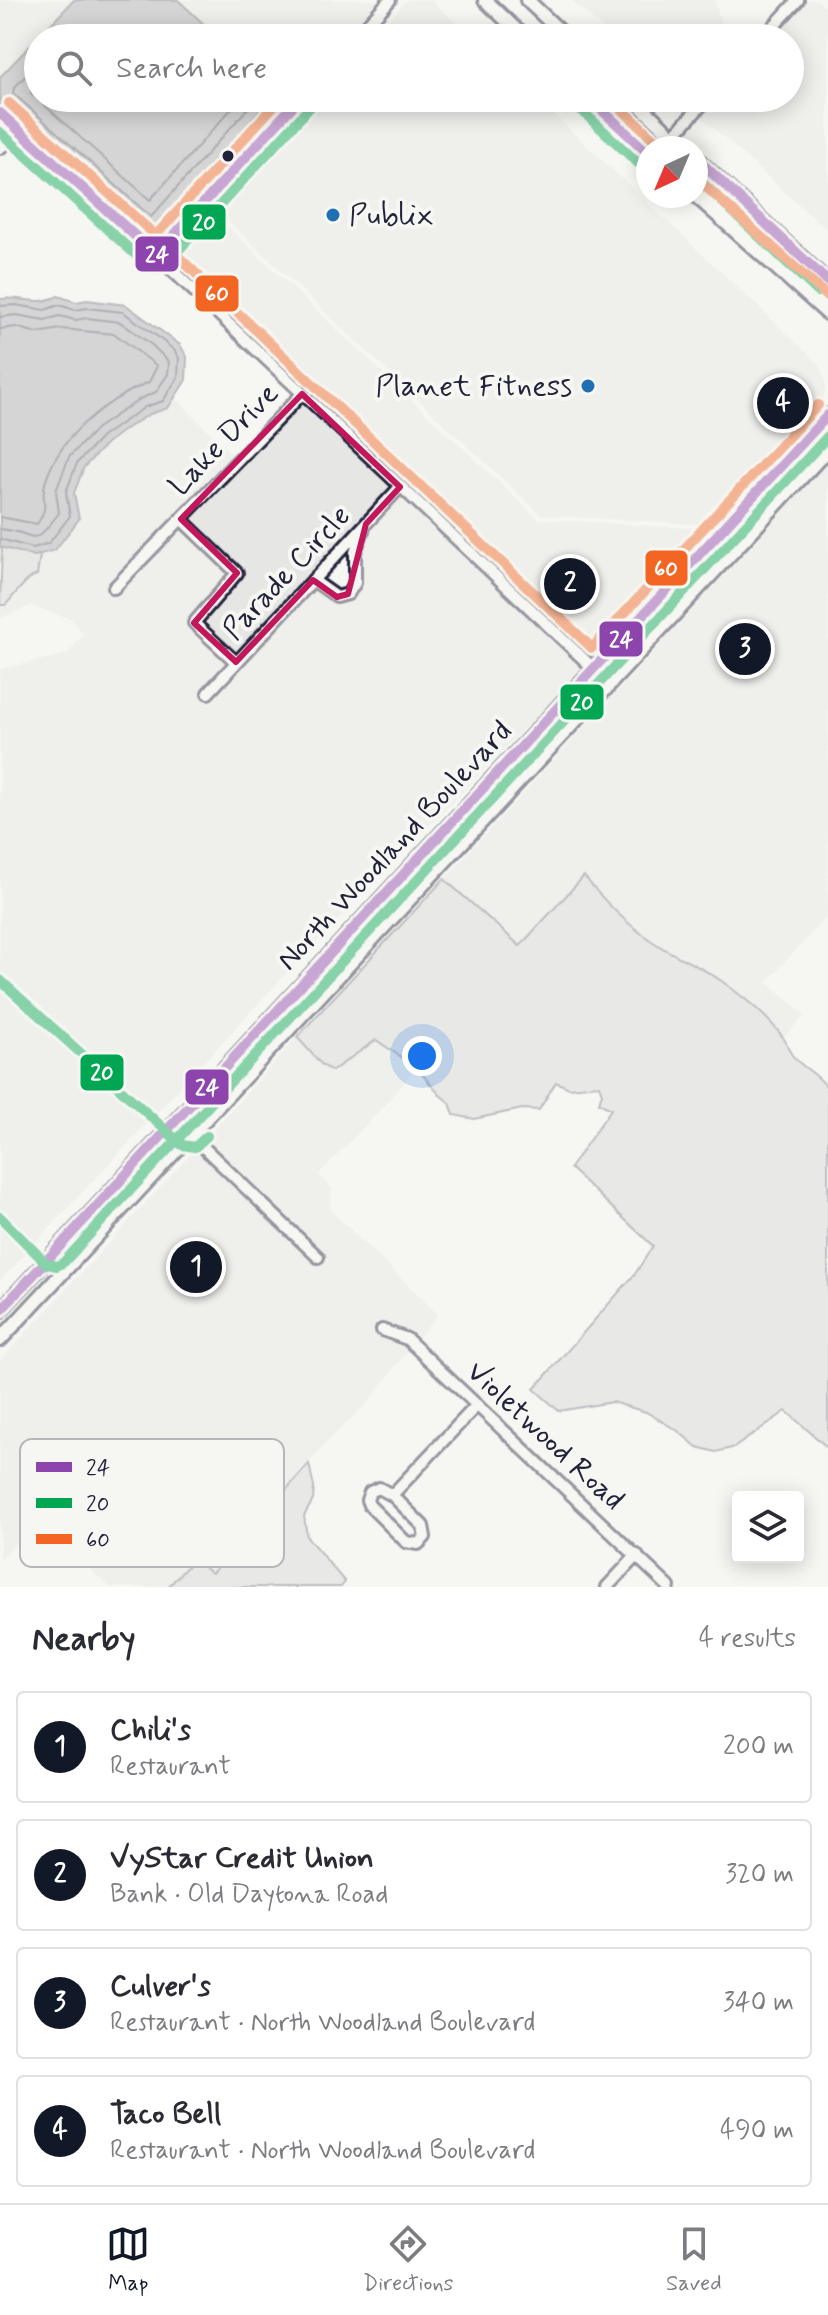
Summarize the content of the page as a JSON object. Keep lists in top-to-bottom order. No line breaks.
{"streets":{"main road":["North Woodland Boulevard"],"street":["Lake Drive","Parade Circle","Violetwood Road"]},"crossings":[["Lake Drive","Parade Circle"]],"places":["Publix","Planet Fitness"],"lines":["transit line 60","transit line 24","transit line 20"],"legend":["24","20","60"],"north":"bottom left","page":{"search":"Search here","pins":["4","2","3","1"],"heading":["Nearby","4 results"],"list":[{"mark":"1","name":"Chili's","note":"Restaurant","value":"200 m"},{"mark":"2","name":"VyStar Credit Union","note":"Bank · Old Daytona Road","value":"320 m"},{"mark":"3","name":"Culver's","note":"Restaurant · North Woodland Boulevard","value":"340 m"},{"mark":"4","name":"Taco Bell","note":"Restaurant · North Woodland Boulevard","value":"490 m"}],"nav":["Map","Directions","Saved"]}}
